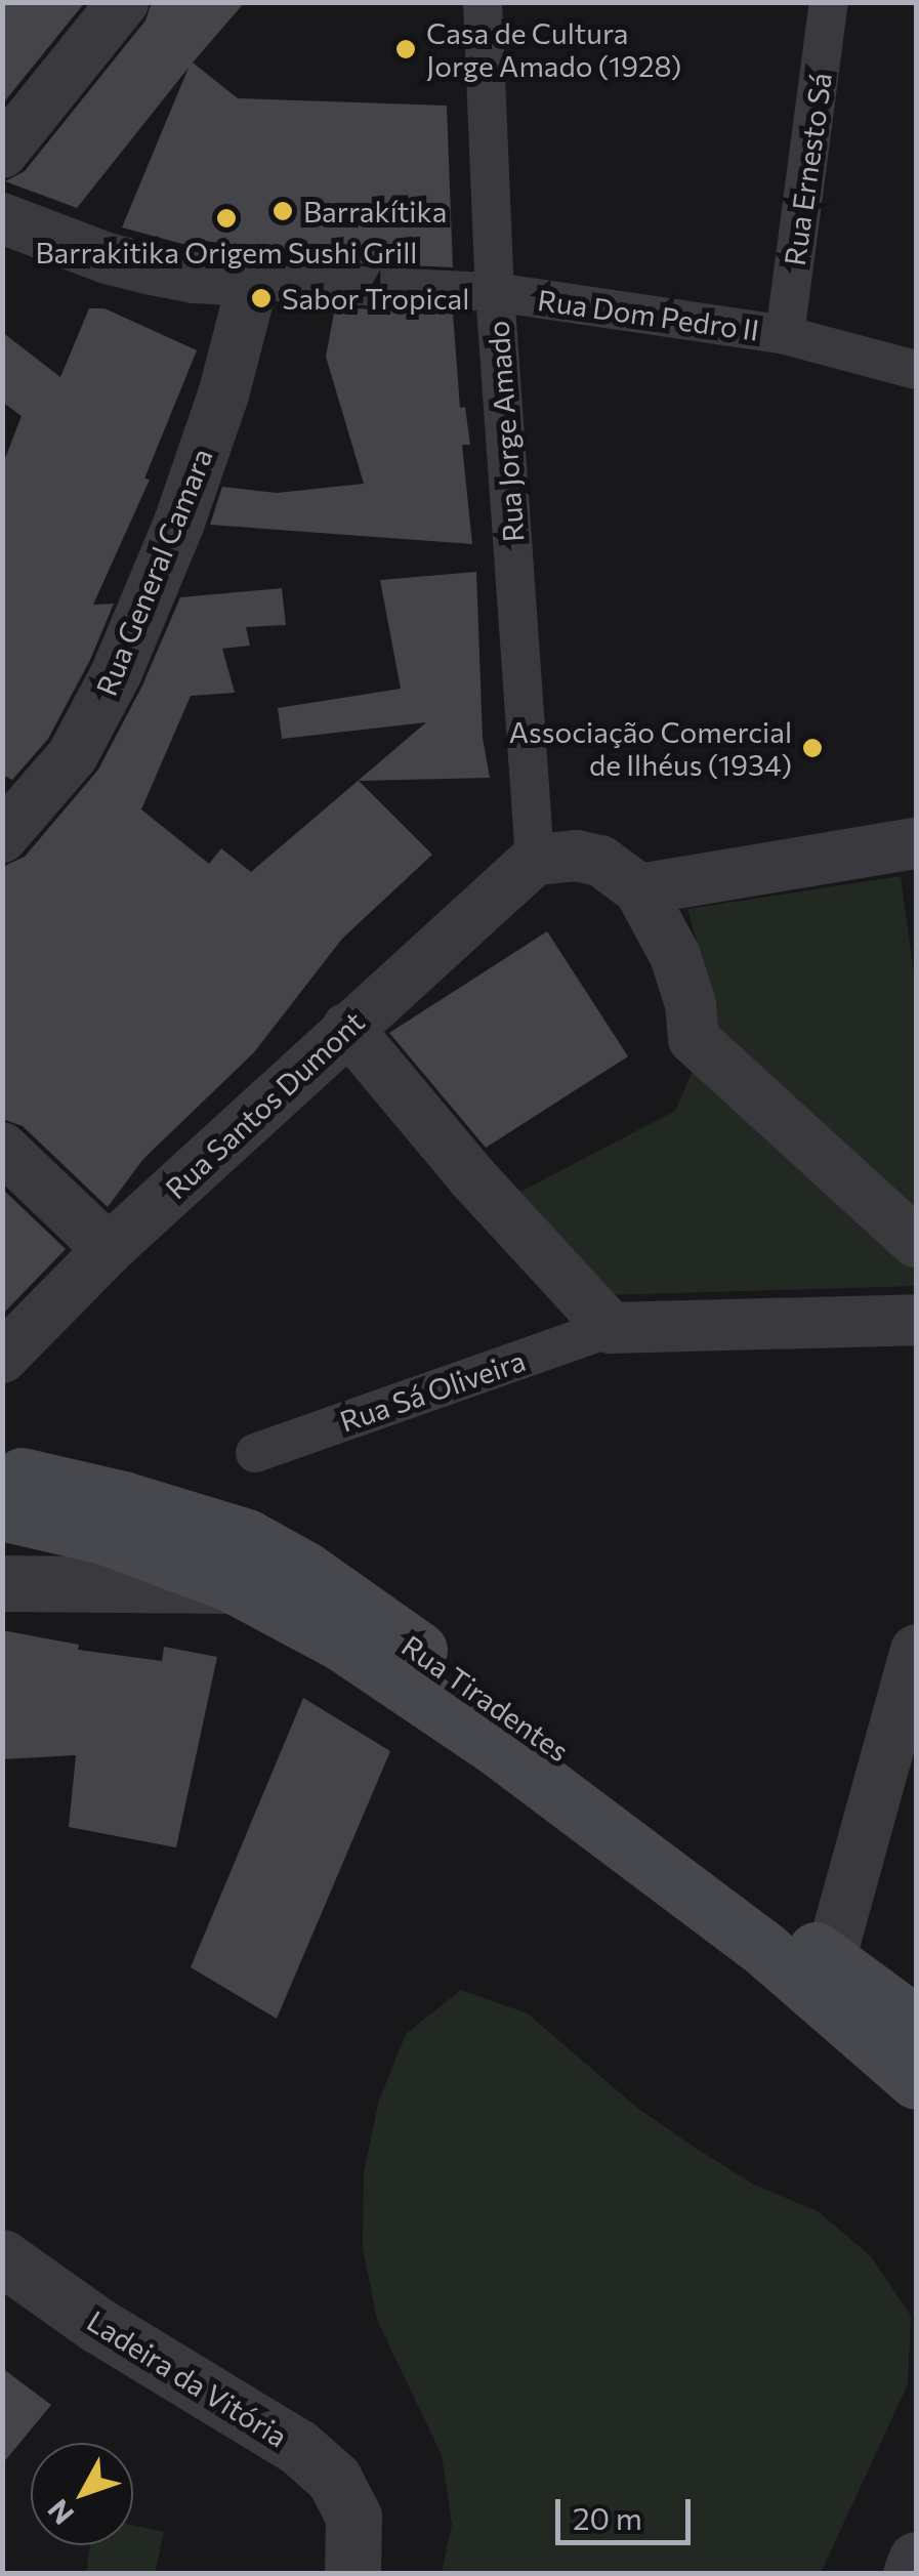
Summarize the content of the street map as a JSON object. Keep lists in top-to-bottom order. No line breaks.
{"streets":{"main road":["Rua Tiradentes"],"street":["Rua Ernesto Sá","Rua Dom Pedro II","Rua Jorge Amado","Rua General Camara","Rua Santos Dumont","Rua Sá Oliveira","Ladeira da Vitória"]},"crossings":[["Rua Ernesto Sá","Rua Dom Pedro II"],["Rua Dom Pedro II","Rua Jorge Amado"],["Rua Dom Pedro II","Rua General Camara"],["Rua Jorge Amado","Rua Santos Dumont"]],"places":["Casa de Cultura Jorge Amado (1928)","Barrakítika","Barrakitika Origem Sushi Grill","Sabor Tropical","Associação Comercial de Ilhéus (1934)"],"scale_bar":"20 m","north":"bottom left"}
